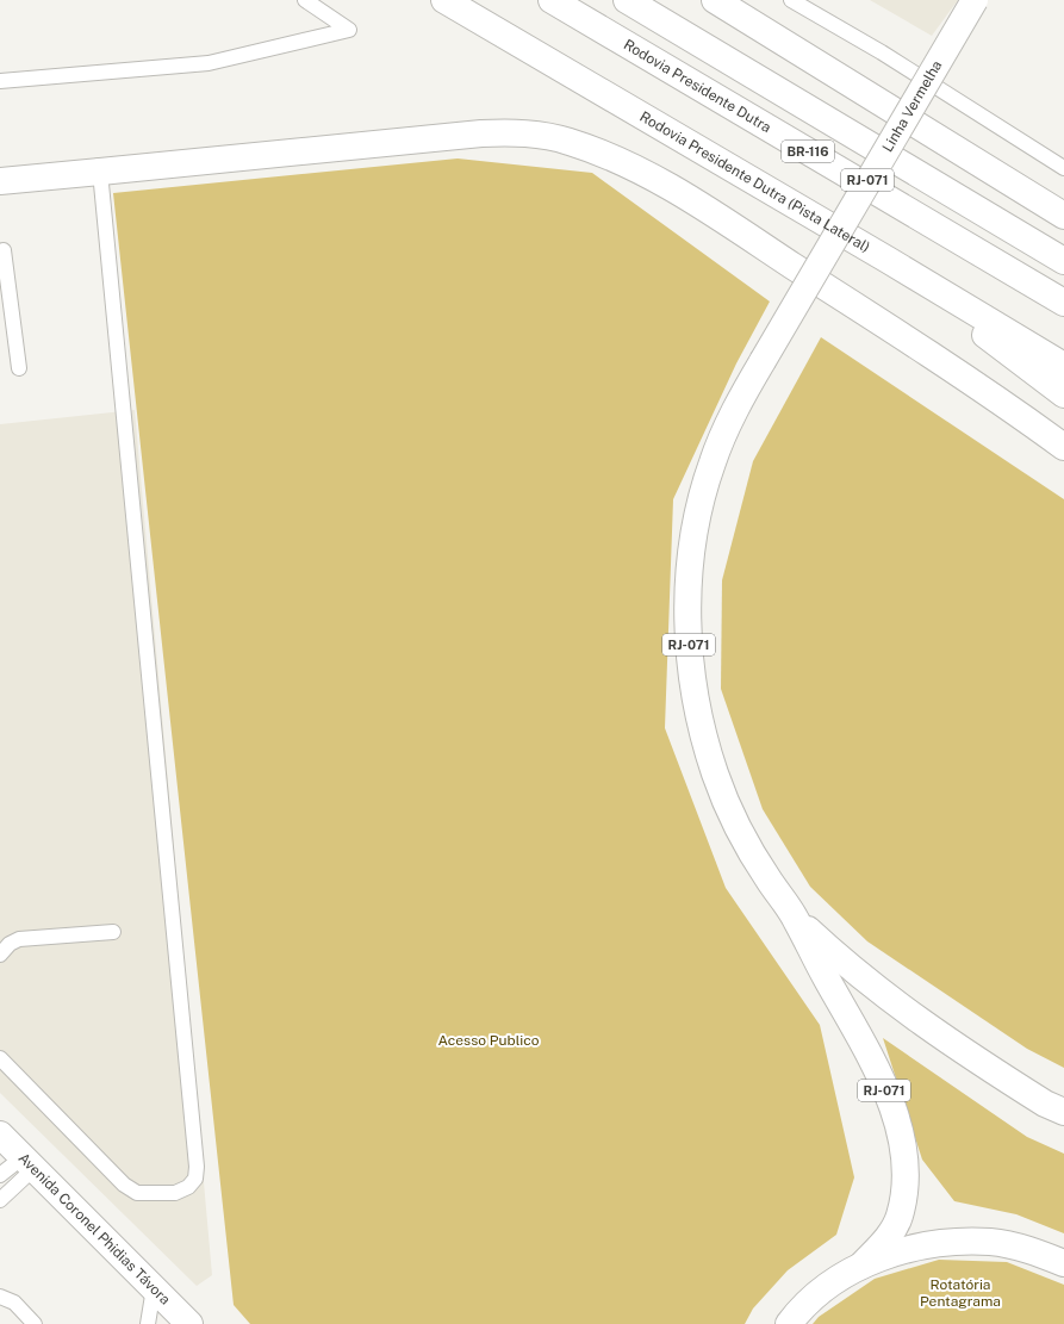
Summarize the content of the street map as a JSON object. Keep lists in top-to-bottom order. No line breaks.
{"streets":{"main road":["Rodovia Presidente Dutra","Linha Vermelha","BR-116","RJ-071","Rodovia Presidente Dutra (Pista Lateral)","Avenida Coronel Phidias Távora"]},"crossings":[["Linha Vermelha","RJ-071"]],"parks":["Acesso Publico","Rotatória Pentagrama"]}
